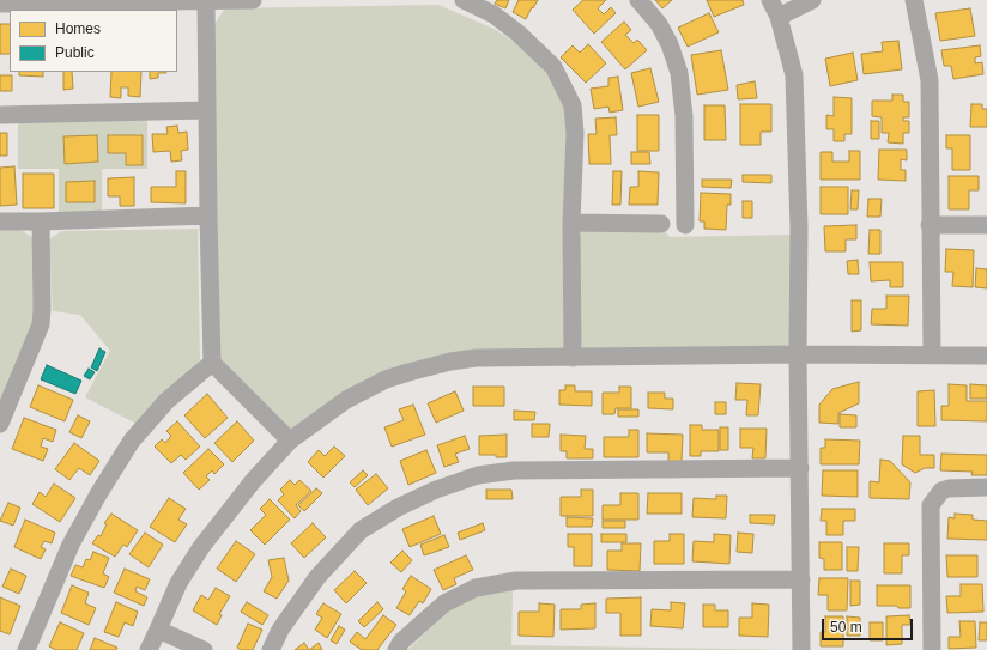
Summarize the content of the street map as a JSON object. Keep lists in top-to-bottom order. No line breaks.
{"legend":["Homes","Public"],"scale_bar":"50 m"}
